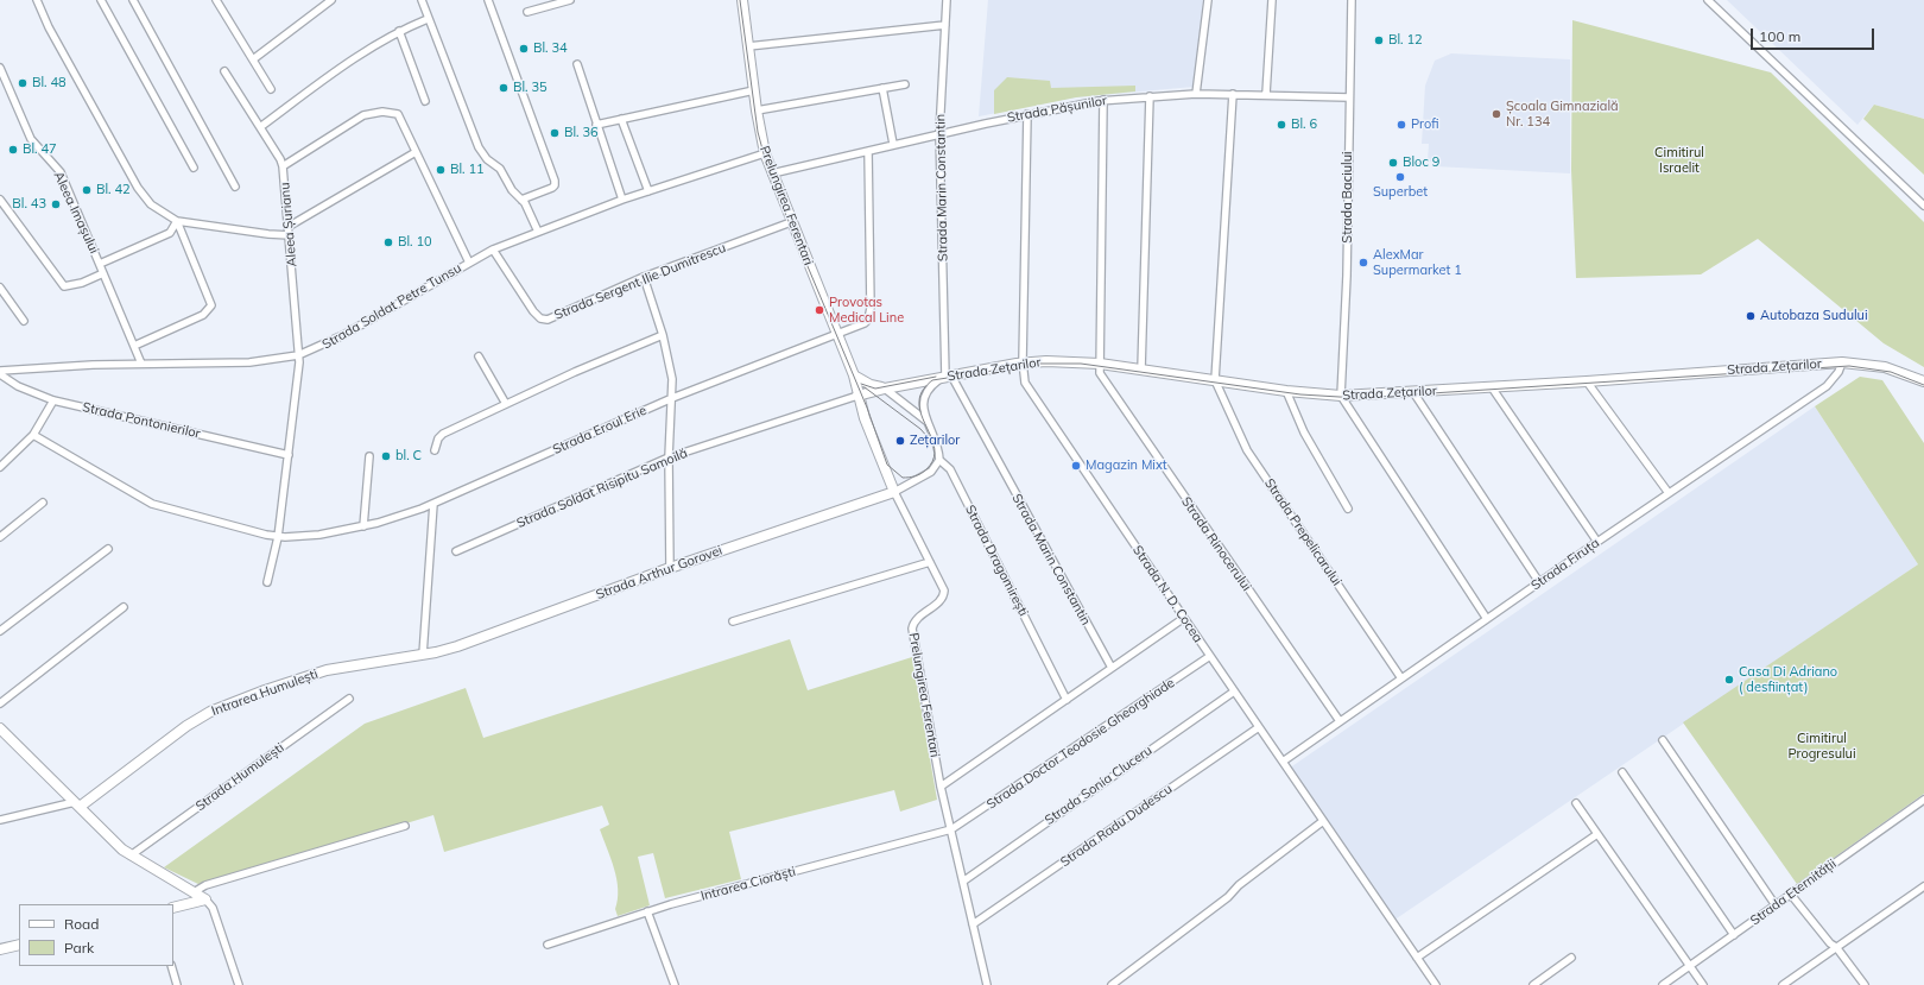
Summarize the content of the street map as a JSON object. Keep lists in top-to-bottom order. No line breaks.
{"streets":{"main road":["Prelungirea Ferentari","Strada Zețarilor","Strada Arthur Gorovei","Intrarea Humulești"],"street":["Strada Pășunilor","Strada Marin Constantin","Strada Baciului","Aleea Imașului","Aleea Șurianu","Strada Sergent Ilie Dumitrescu","Strada Soldat Petre Tunsu","Strada Pontonierilor","Strada Eroul Erie","Strada Soldat Risipitu Samoilă","Strada Prepelicarului","Strada Rinocerului","Strada Dragomirești","Strada Firuța","Strada N. D. Cocea","Strada Doctor Teodosie Gheorghiade","Strada Humulești","Strada Sonia Cluceru","Strada Radu Dudescu","Intrarea Ciorăști","Strada Eternității"]},"crossings":[["Strada Pășunilor","Strada Marin Constantin"],["Strada Pășunilor","Strada Baciului"],["Strada Pășunilor","Prelungirea Ferentari"],["Strada Pășunilor","Strada Eroul Erie"],["Strada Pășunilor","Strada Rinocerului"],["Strada Pășunilor","Strada N. D. Cocea"],["Strada Marin Constantin","Strada Zețarilor"],["Strada Marin Constantin","Strada Dragomirești"],["Strada Baciului","Strada Zețarilor"],["Prelungirea Ferentari","Strada Sergent Ilie Dumitrescu"],["Prelungirea Ferentari","Strada Soldat Petre Tunsu"],["Prelungirea Ferentari","Strada Zețarilor"],["Prelungirea Ferentari","Strada Eroul Erie"],["Prelungirea Ferentari","Strada Soldat Risipitu Samoilă"],["Prelungirea Ferentari","Strada Arthur Gorovei"],["Prelungirea Ferentari","Strada Doctor Teodosie Gheorghiade"],["Prelungirea Ferentari","Strada Sonia Cluceru"],["Prelungirea Ferentari","Strada Radu Dudescu"],["Prelungirea Ferentari","Intrarea Ciorăști"],["Aleea Imașului","Strada Soldat Petre Tunsu"],["Aleea Șurianu","Strada Soldat Petre Tunsu"],["Strada Sergent Ilie Dumitrescu","Strada Soldat Petre Tunsu"],["Strada Soldat Petre Tunsu","Strada Pontonierilor"],["Strada Zețarilor","Strada Soldat Risipitu Samoilă"],["Strada Zețarilor","Strada Prepelicarului"],["Strada Zețarilor","Strada Rinocerului"],["Strada Zețarilor","Strada Dragomirești"],["Strada Zețarilor","Strada Firuța"],["Strada Zețarilor","Strada N. D. Cocea"],["Strada Prepelicarului","Strada Firuța"],["Strada Rinocerului","Strada Firuța"],["Strada Firuța","Strada N. D. Cocea"],["Strada Arthur Gorovei","Intrarea Humulești"],["Strada N. D. Cocea","Strada Doctor Teodosie Gheorghiade"],["Strada N. D. Cocea","Strada Sonia Cluceru"],["Strada N. D. Cocea","Strada Radu Dudescu"],["Strada Doctor Teodosie Gheorghiade","Intrarea Ciorăști"]],"parks":["Cimitirul Israelit","Cimitirul Progresului"],"places":["Bl. 12","Bl. 34","Bl. 48","Bl. 35","Școala Gimnazială Nr. 134","Bl. 6","Profi","Bl. 36","Bl. 47","Bloc 9","Bl. 11","Superbet","Bl. 42","Bl. 43","Bl. 10","AlexMar Supermarket 1","Provotas Medical Line","Autobaza Sudului","Zețarilor","bl. C","Magazin Mixt","Casa Di Adriano ( desființat)"],"legend":["Road","Park"],"scale_bar":"100 m"}
